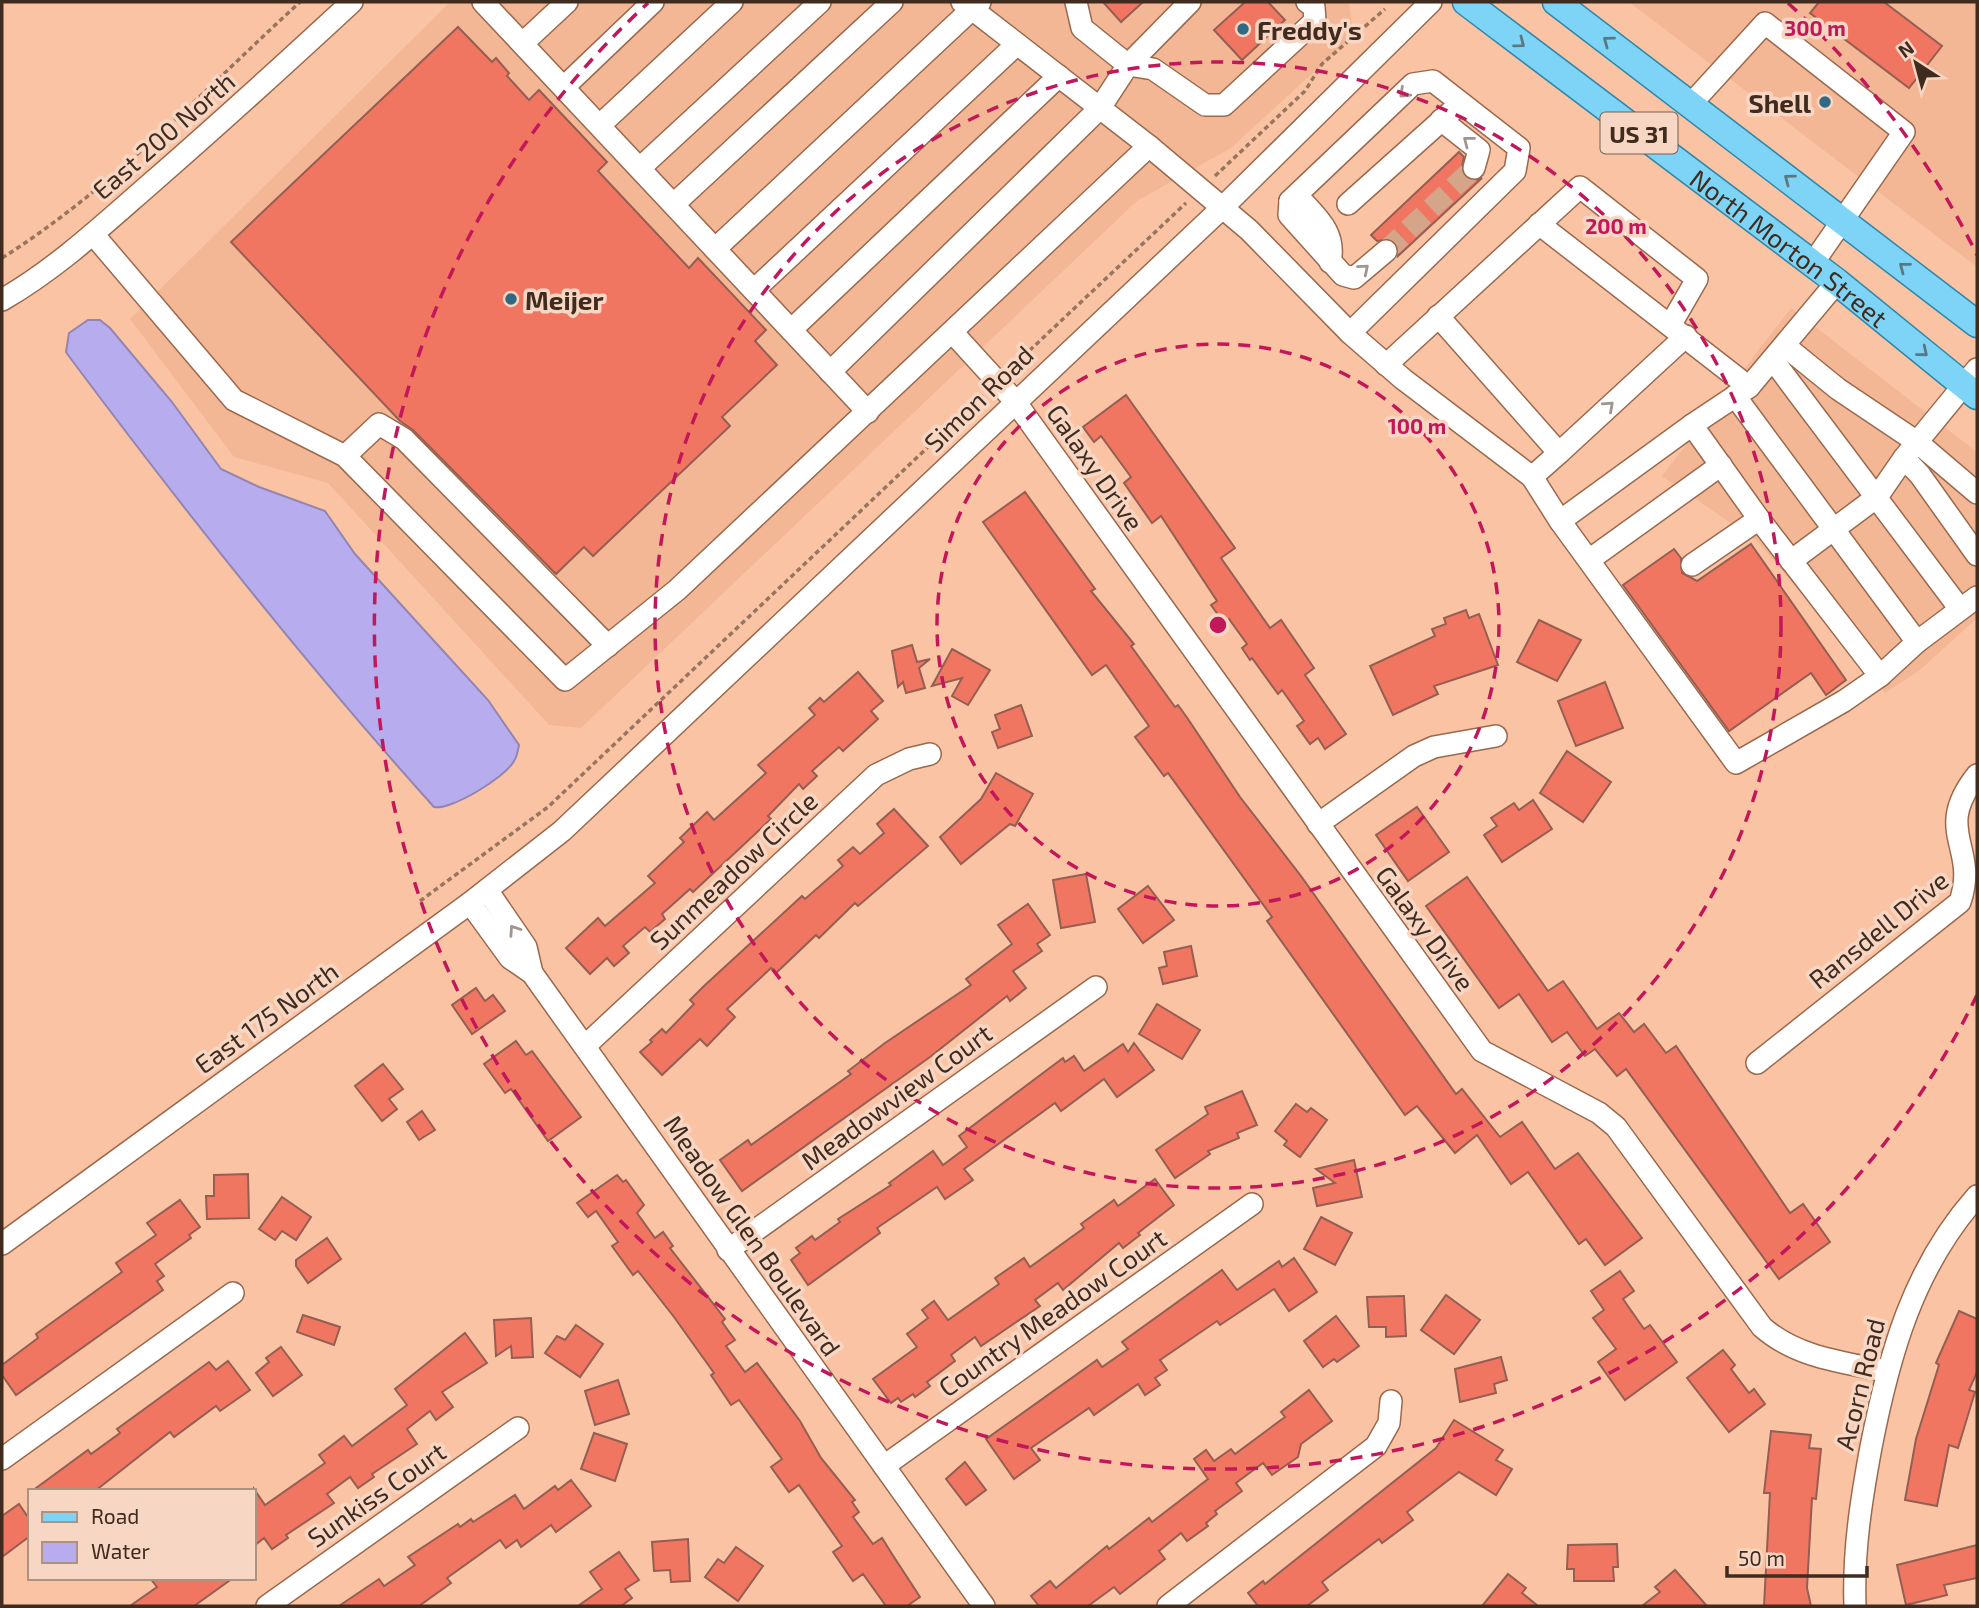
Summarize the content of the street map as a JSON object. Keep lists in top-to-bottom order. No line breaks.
{"streets":{"main road":["US 31","North Morton Street"],"street":["East 200 North","Simon Road","Galaxy Drive","Sunmeadow Circle","Ransdell Drive","East 175 North","Meadowview Court","Meadow Glen Boulevard","Country Meadow Court","Acorn Road","Sunkiss Court"]},"crossings":[["Simon Road","Galaxy Drive"],["Simon Road","East 175 North"],["Galaxy Drive","Acorn Road"],["Sunmeadow Circle","Meadow Glen Boulevard"],["East 175 North","Meadow Glen Boulevard"],["Meadowview Court","Meadow Glen Boulevard"],["Meadow Glen Boulevard","Country Meadow Court"]],"places":["Freddy's","Shell","Meijer"],"legend":["Road","Water"],"scale_bar":"50 m","north":"top left","rings":["300 m","200 m","100 m"]}
